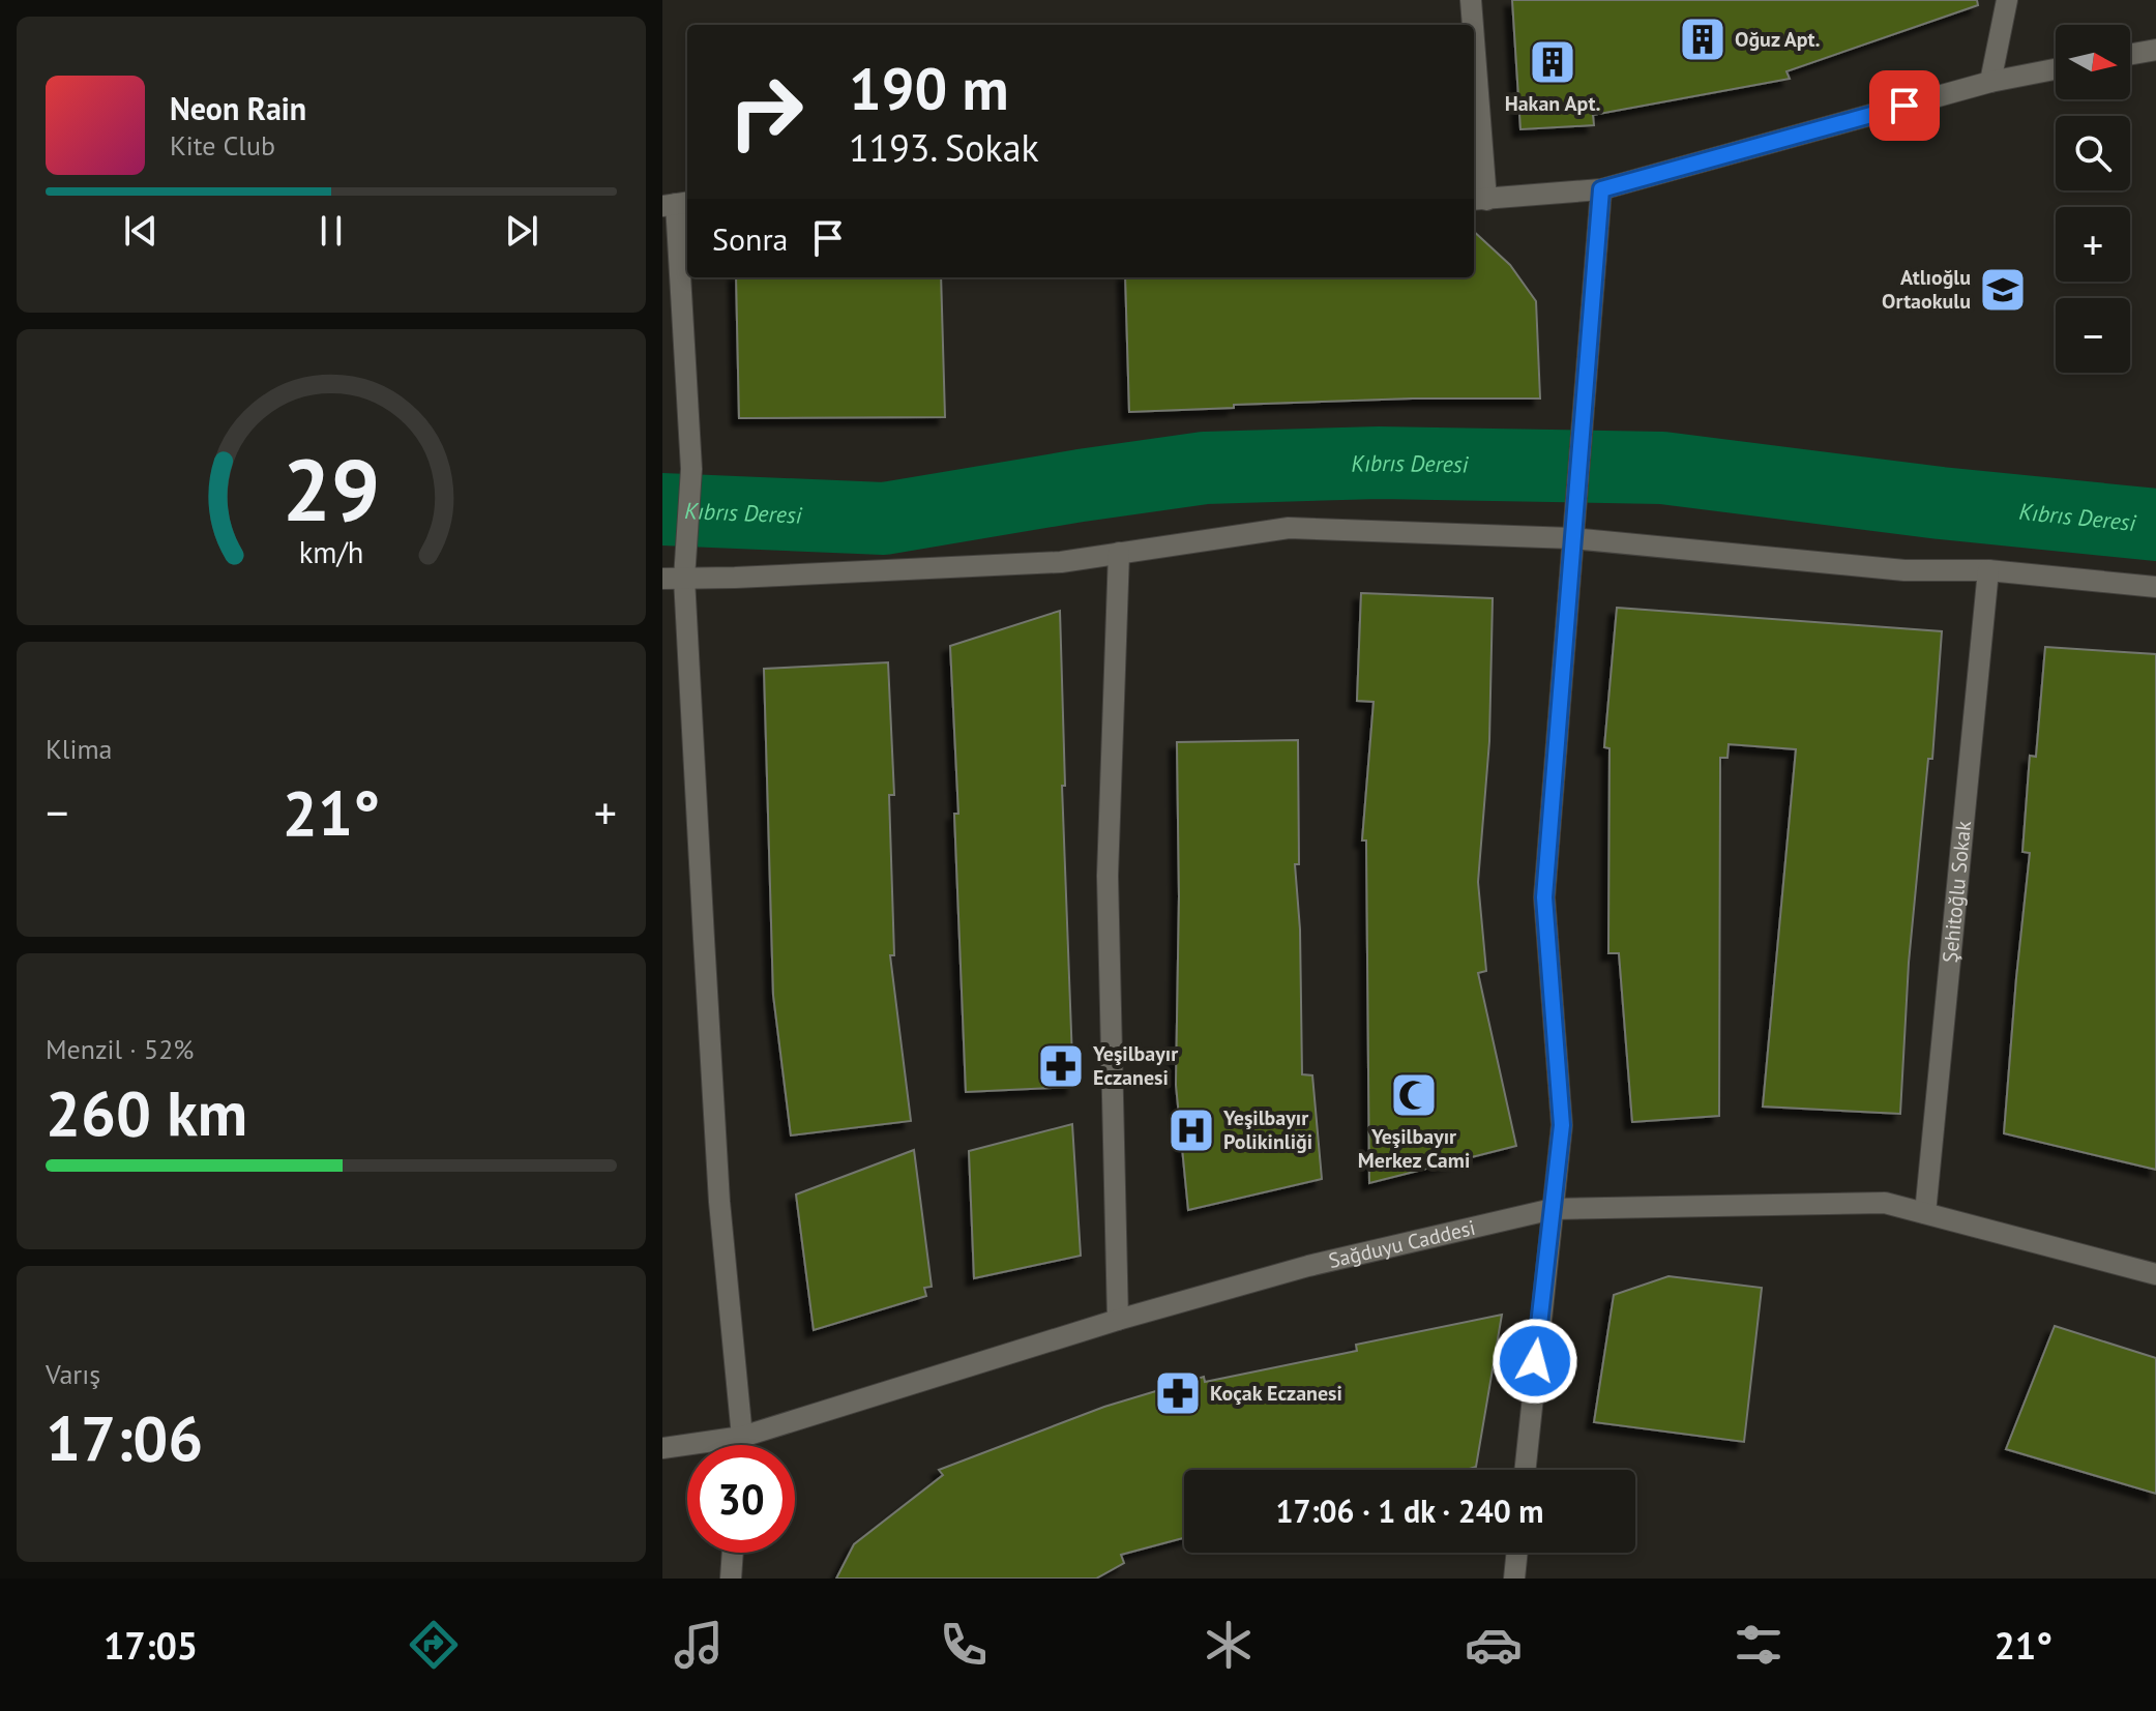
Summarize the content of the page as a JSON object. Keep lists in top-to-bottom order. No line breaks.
{"streets":{"street":["Şehitoğlu Sokak","Sağduyu Caddesi"]},"crossings":[["Şehitoğlu Sokak","Sağduyu Caddesi"]],"water":["Kıbrıs Deresi"],"places":{"building":["Oğuz Apt.","Hakan Apt."],"school or university":["Atlıoğlu Ortaokulu"],"pharmacy":["Yeşilbayır Eczanesi","Koçak Eczanesi"],"mosque":["Yeşilbayır Merkez Cami"],"hospital":["Yeşilbayır Polikinliği"]},"north":"right","page":{"map_buttons":["+","−"],"turn":["190 m","1193. Sokak"],"song":["Neon Rain","Kite Club"],"then":"Sonra","tile":["Klima",["Menzil · 52%","260 km"],["Varış","17:06"]],"heat":["−","21°","+"],"limit":"30","trip":"17:06 · 1 dk · 240 m","tabs":["17:05","21°"],"gauge":["29","km/h"]}}
